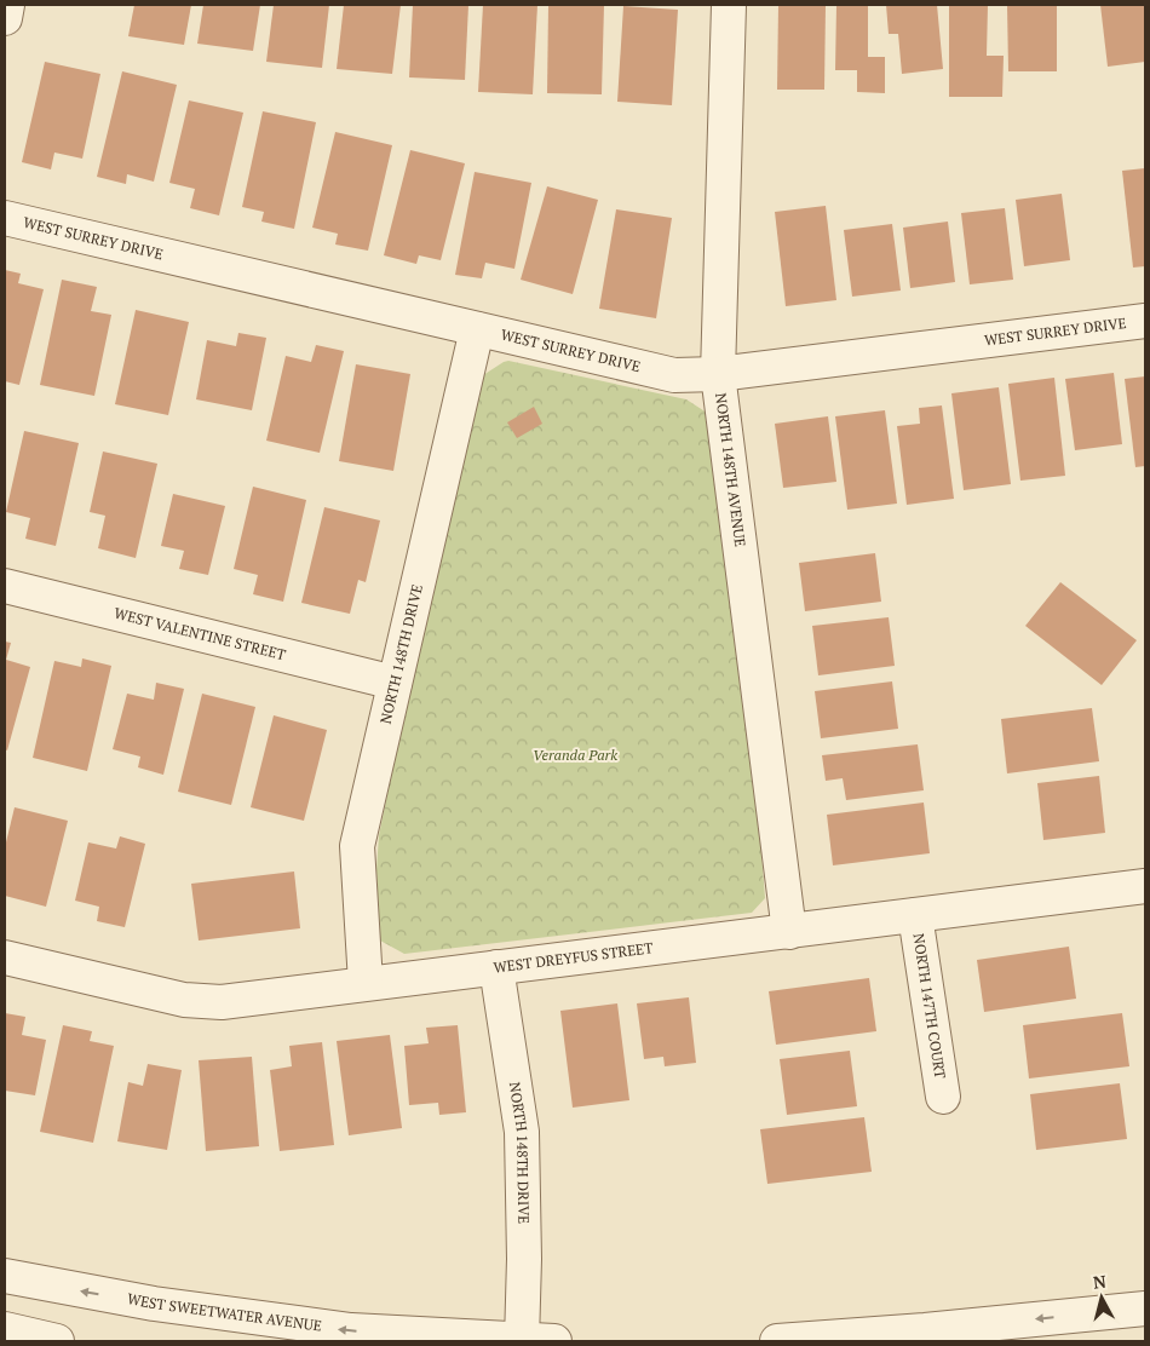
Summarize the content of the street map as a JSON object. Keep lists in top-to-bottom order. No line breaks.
{"streets":{"street":["WEST SURREY DRIVE","NORTH 148TH AVENUE","WEST VALENTINE STREET","NORTH 148TH DRIVE","WEST DREYFUS STREET","NORTH 147TH COURT","WEST SWEETWATER AVENUE"]},"crossings":[["WEST SURREY DRIVE","NORTH 148TH AVENUE"],["WEST SURREY DRIVE","NORTH 148TH DRIVE"],["NORTH 148TH AVENUE","WEST DREYFUS STREET"],["WEST VALENTINE STREET","NORTH 148TH DRIVE"],["NORTH 148TH DRIVE","WEST DREYFUS STREET"],["NORTH 148TH DRIVE","WEST SWEETWATER AVENUE"],["WEST DREYFUS STREET","NORTH 147TH COURT"]],"one_way":["WEST SWEETWATER AVENUE"],"parks":["Veranda Park"],"north":"top"}
